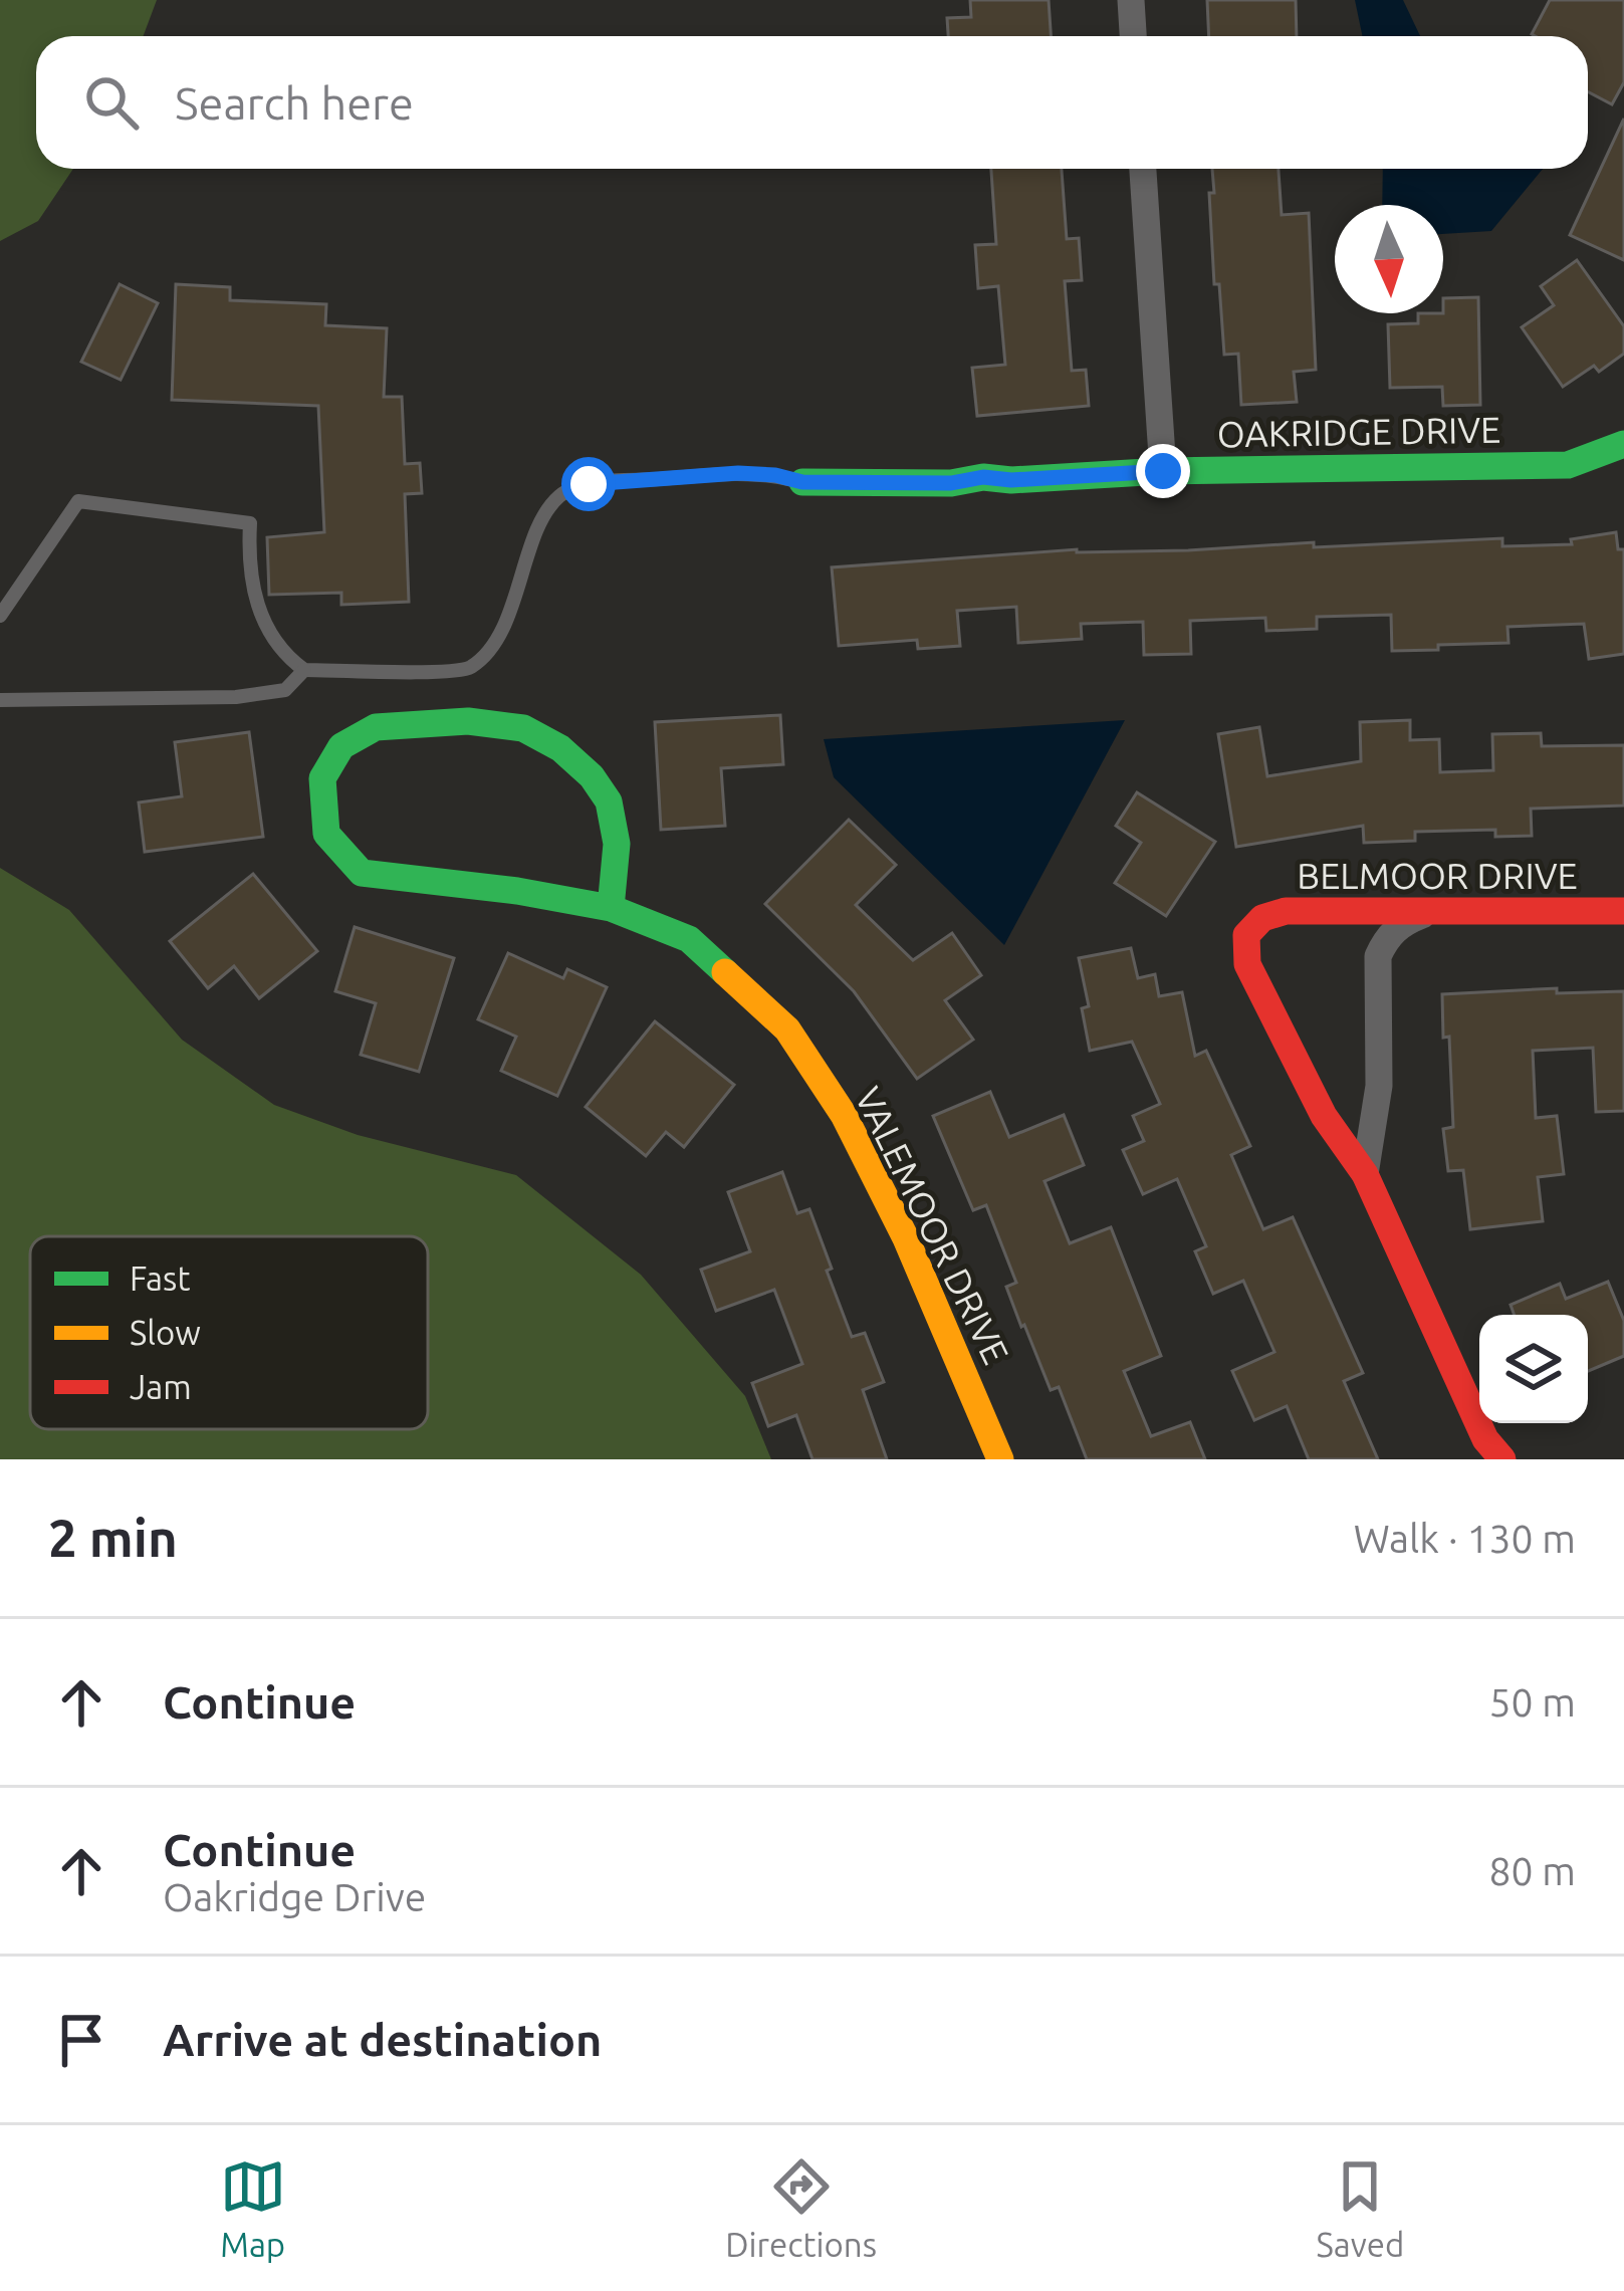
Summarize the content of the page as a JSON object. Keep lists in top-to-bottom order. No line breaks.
{"streets":{"street":["OAKRIDGE DRIVE","BELMOOR DRIVE","VALEMOOR DRIVE"]},"legend":["Fast","Slow","Jam"],"north":"bottom","page":{"search":"Search here","heading":["2 min","Walk · 130 m"],"list":[["Continue","50 m"],["Continue","Oakridge Drive","80 m"],"Arrive at destination"],"nav":["Map","Directions","Saved"]}}
